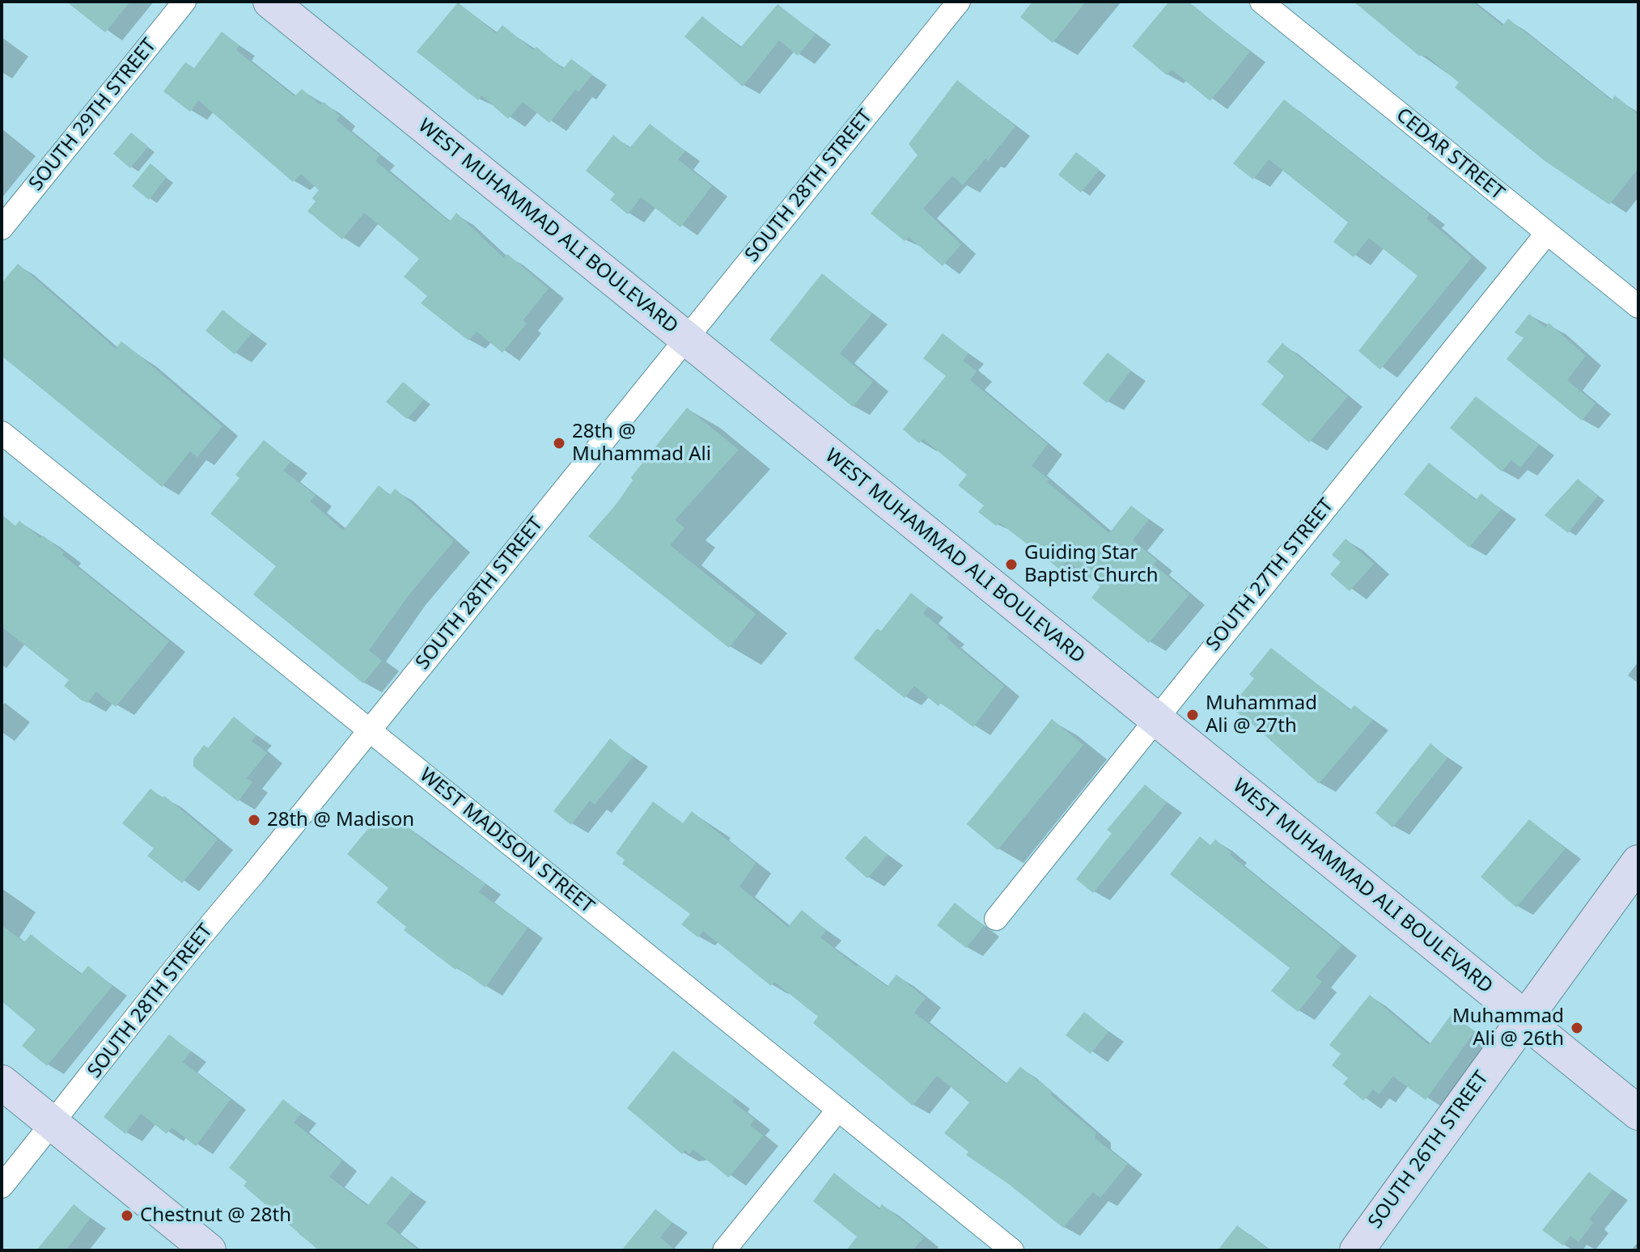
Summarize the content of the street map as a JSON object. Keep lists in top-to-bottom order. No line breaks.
{"streets":{"main road":["WEST MUHAMMAD ALI BOULEVARD","SOUTH 26TH STREET"],"street":["SOUTH 29TH STREET","CEDAR STREET","SOUTH 28TH STREET","SOUTH 27TH STREET","WEST MADISON STREET"]},"crossings":[["CEDAR STREET","SOUTH 27TH STREET"],["SOUTH 28TH STREET","WEST MUHAMMAD ALI BOULEVARD"],["SOUTH 28TH STREET","WEST MADISON STREET"],["WEST MUHAMMAD ALI BOULEVARD","SOUTH 27TH STREET"],["WEST MUHAMMAD ALI BOULEVARD","SOUTH 26TH STREET"]],"places":["28th @ Muhammad Ali","Guiding Star Baptist Church","Muhammad Ali @ 27th","28th @ Madison","Muhammad Ali @ 26th","Chestnut @ 28th"]}
